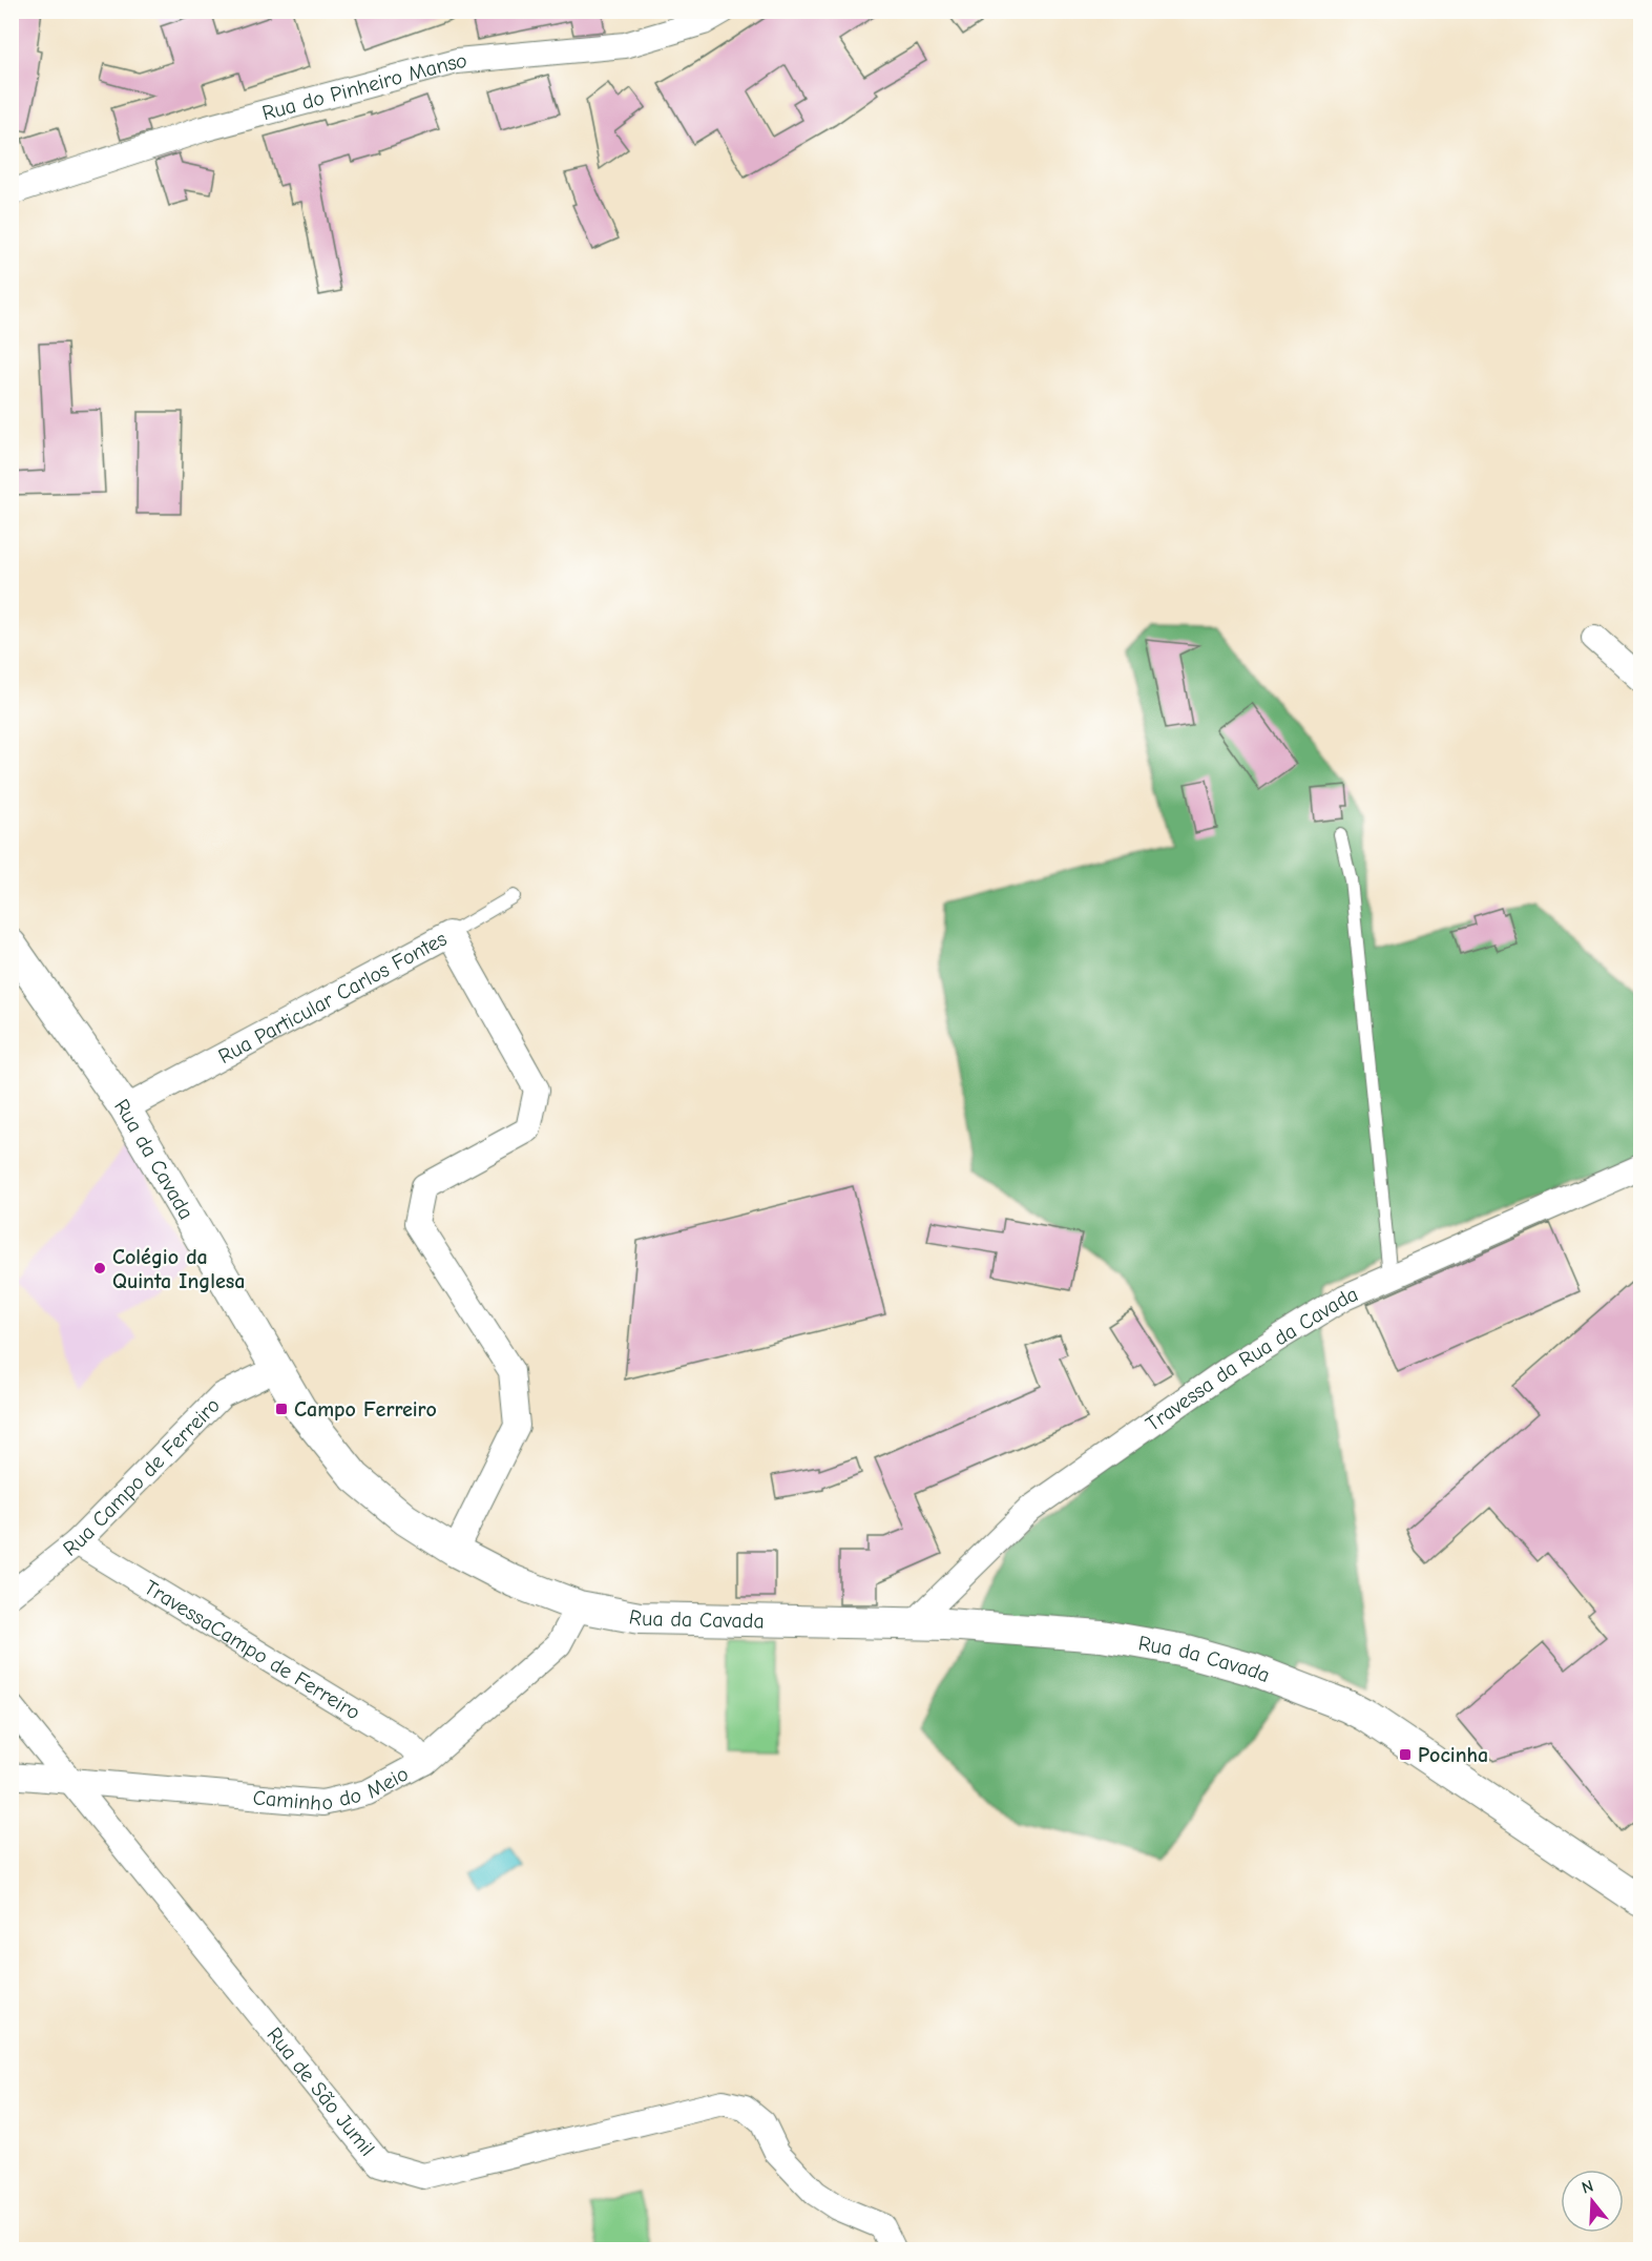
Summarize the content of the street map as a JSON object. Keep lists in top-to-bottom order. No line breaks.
{"streets":{"street":["Rua do Pinheiro Manso","Rua Particular Carlos Fontes","Rua da Cavada","Travessa da Rua da Cavada","Rua Campo de Ferreiro","TravessaCampo de Ferreiro","Caminho do Meio","Rua de São Jumil"]},"crossings":[["Rua Particular Carlos Fontes","Rua da Cavada"],["Rua da Cavada","Travessa da Rua da Cavada"],["Rua da Cavada","Rua Campo de Ferreiro"],["Rua da Cavada","Caminho do Meio"],["Rua Campo de Ferreiro","TravessaCampo de Ferreiro"],["TravessaCampo de Ferreiro","Caminho do Meio"],["Caminho do Meio","Rua de São Jumil"]],"places":{"other":["Colégio da Quinta Inglesa"],"transit":["Campo Ferreiro","Pocinha"]},"north":"top"}
